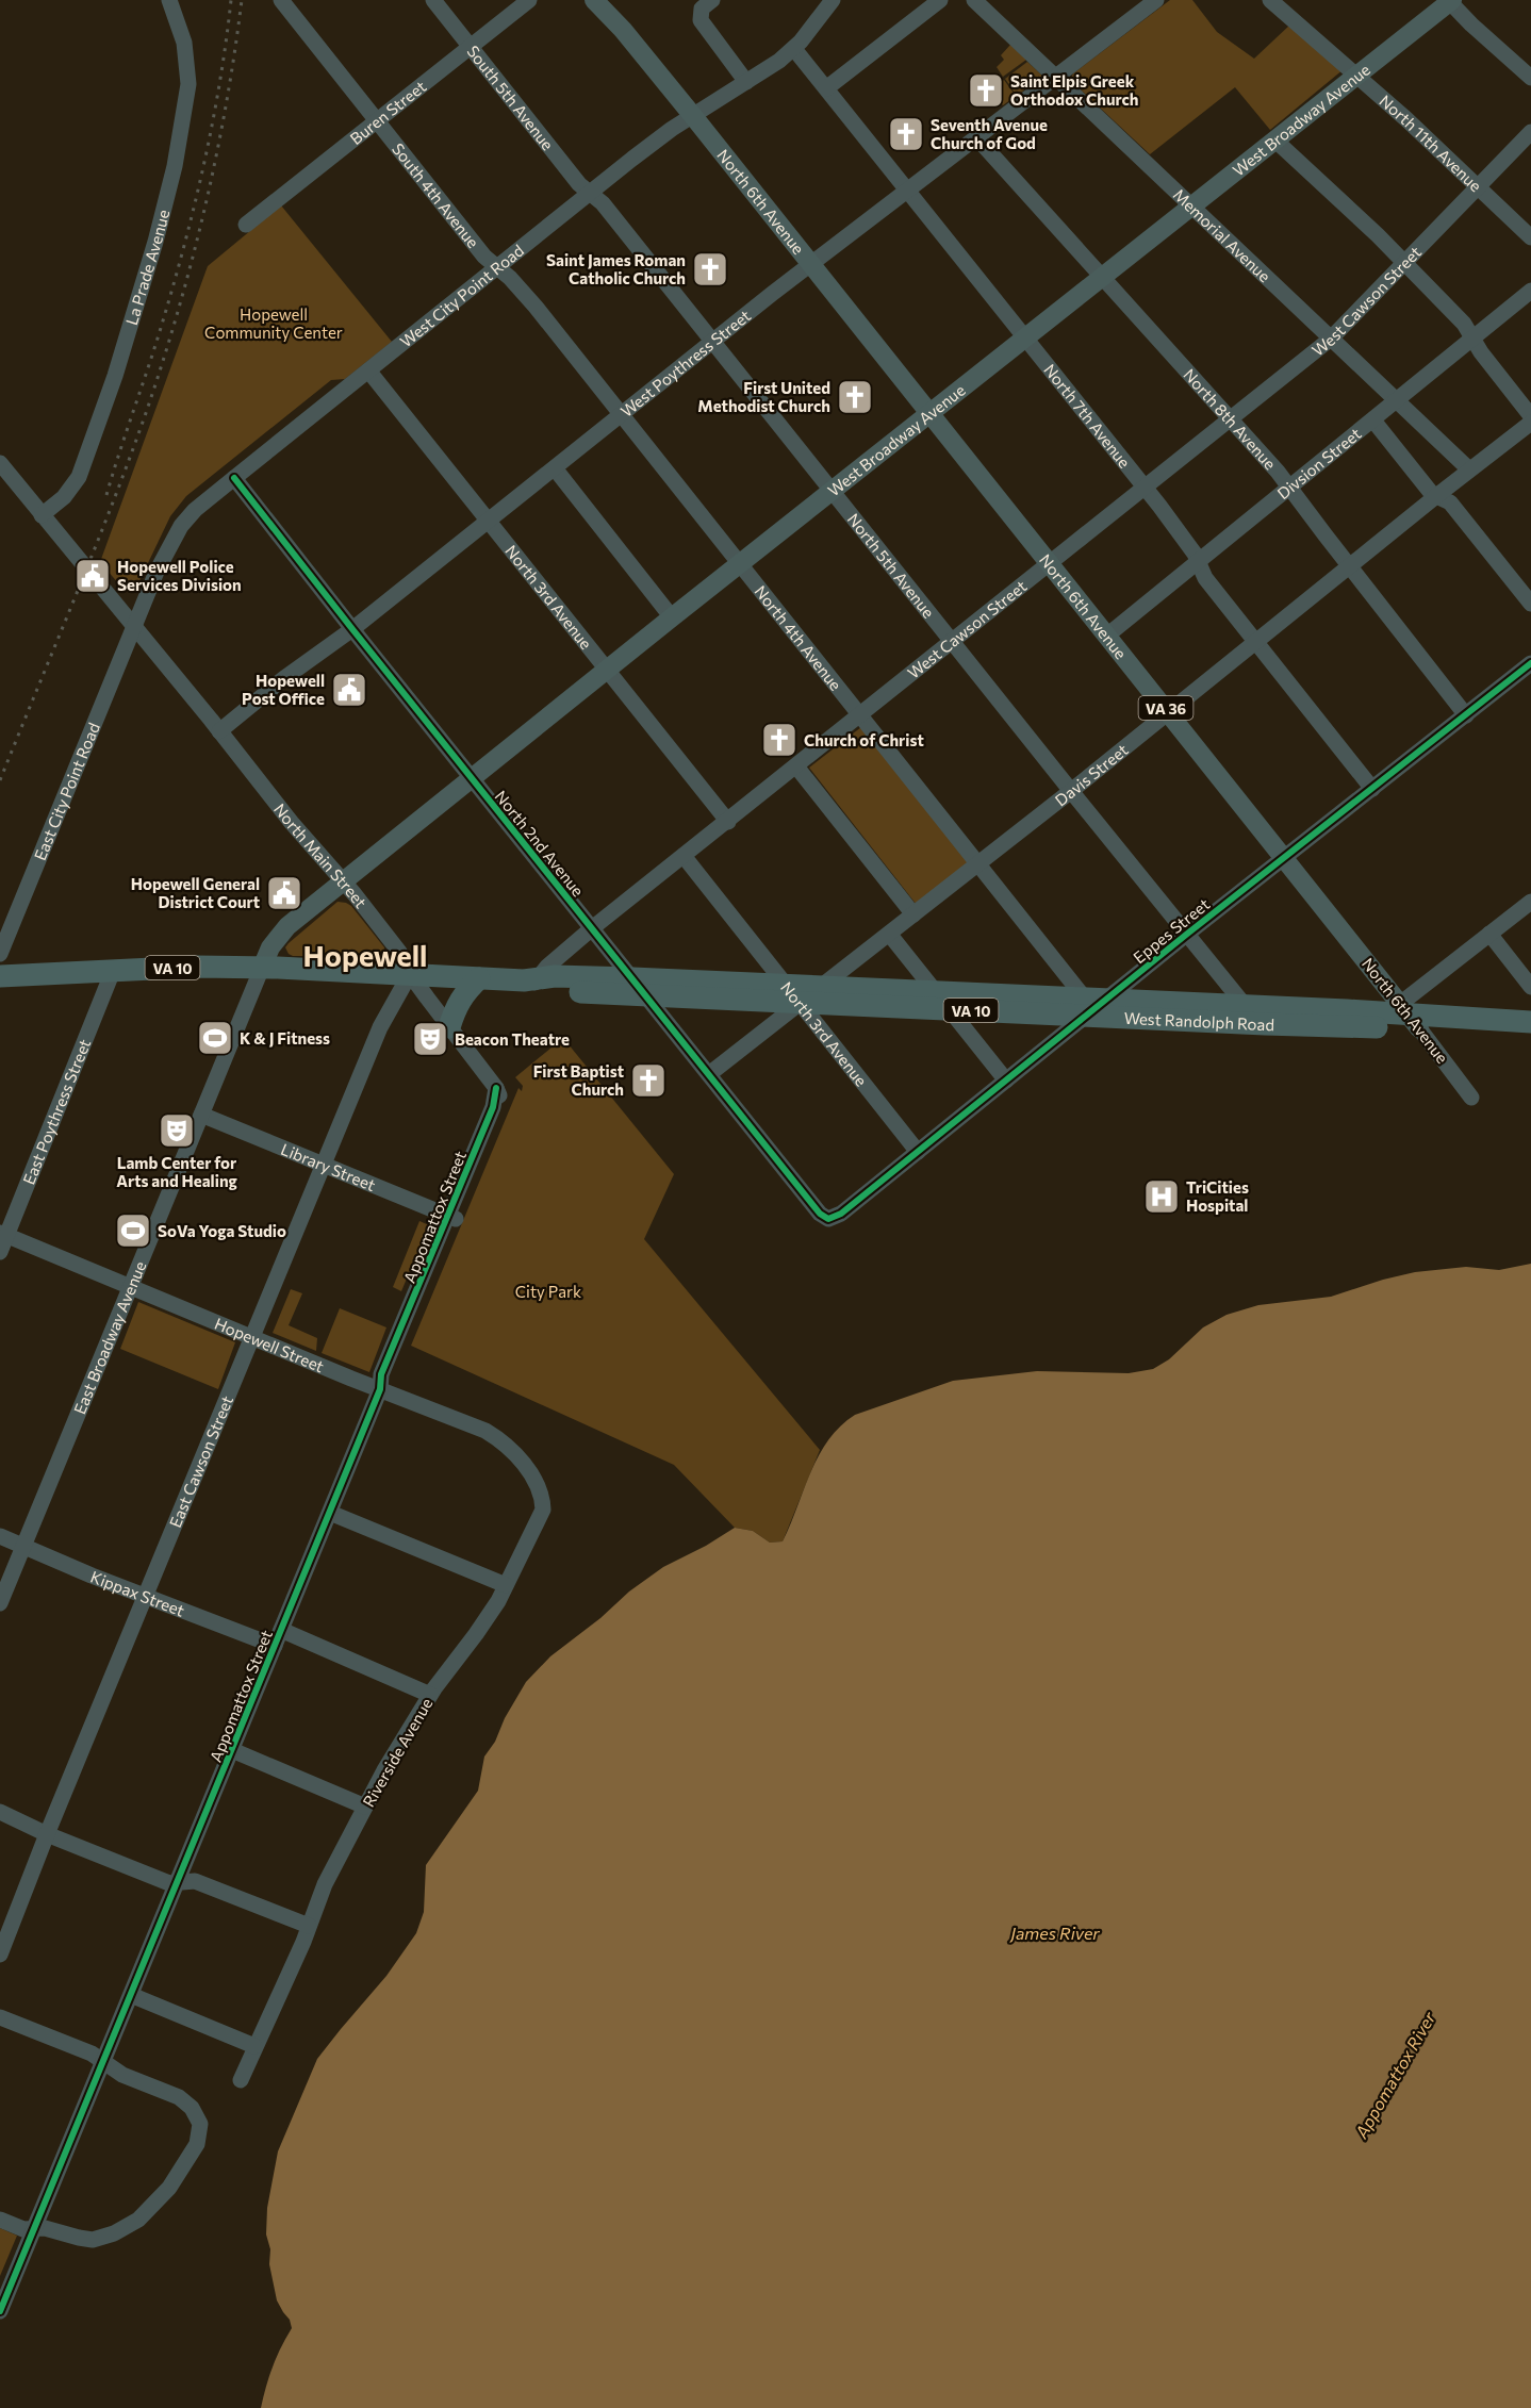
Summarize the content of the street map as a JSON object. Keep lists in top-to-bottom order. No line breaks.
{"streets":{"highway":["VA 10","West Randolph Road"],"main road":["West Broadway Avenue","North 6th Avenue","VA 36","East Broadway Avenue"],"street":["South 5th Avenue","Buren Street","North 11th Avenue","South 4th Avenue","Memorial Avenue","La Prade Avenue","West City Point Road","West Cawson Street","West Poythress Street","North 7th Avenue","North 8th Avenue","Divsion Street","North 5th Avenue","North 3rd Avenue","North 4th Avenue","Davis Street","East City Point Road","North 2nd Avenue","North Main Street","Eppes Street","East Poythress Street","Library Street","Appomattox Street","Hopewell Street","East Cawson Street","Kippax Street","Riverside Avenue"]},"crossings":[["South 5th Avenue","Buren Street"],["South 5th Avenue","West City Point Road"],["South 5th Avenue","North 5th Avenue"],["Buren Street","South 4th Avenue"],["West Broadway Avenue","North 11th Avenue"],["West Broadway Avenue","North 6th Avenue"],["West Broadway Avenue","Memorial Avenue"],["West Broadway Avenue","North 7th Avenue"],["West Broadway Avenue","North 8th Avenue"],["West Broadway Avenue","North 5th Avenue"],["West Broadway Avenue","North 3rd Avenue"],["West Broadway Avenue","North 4th Avenue"],["West Broadway Avenue","North 2nd Avenue"],["West Broadway Avenue","North Main Street"],["West Broadway Avenue","East Broadway Avenue"],["North 11th Avenue","West Cawson Street"],["South 4th Avenue","West City Point Road"],["South 4th Avenue","North 4th Avenue"],["North 6th Avenue","West City Point Road"],["North 6th Avenue","West Cawson Street"],["North 6th Avenue","West Poythress Street"],["North 6th Avenue","Divsion Street"],["North 6th Avenue","Davis Street"],["North 6th Avenue","Eppes Street"],["North 6th Avenue","West Randolph Road"],["Memorial Avenue","West Cawson Street"],["Memorial Avenue","West Poythress Street"],["Memorial Avenue","Divsion Street"],["Memorial Avenue","Davis Street"],["La Prade Avenue","North Main Street"],["West City Point Road","North 7th Avenue"],["West City Point Road","North 5th Avenue"],["West City Point Road","North 3rd Avenue"],["West City Point Road","North 4th Avenue"],["West City Point Road","East City Point Road"],["West City Point Road","North 2nd Avenue"],["West City Point Road","North Main Street"],["West Cawson Street","North 7th Avenue"],["West Cawson Street","North 8th Avenue"],["West Cawson Street","North 5th Avenue"],["West Cawson Street","North 3rd Avenue"],["West Cawson Street","North 4th Avenue"],["West Cawson Street","North 2nd Avenue"],["West Cawson Street","West Randolph Road"],["West Poythress Street","North 7th Avenue"],["West Poythress Street","North 8th Avenue"],["West Poythress Street","North 5th Avenue"],["West Poythress Street","North 3rd Avenue"],["West Poythress Street","North 4th Avenue"],["West Poythress Street","North 2nd Avenue"],["West Poythress Street","North Main Street"],["North 7th Avenue","Divsion Street"],["North 7th Avenue","Davis Street"],["North 7th Avenue","Eppes Street"],["North 8th Avenue","Divsion Street"],["North 8th Avenue","Davis Street"],["North 8th Avenue","Eppes Street"],["North 5th Avenue","Davis Street"],["North 5th Avenue","Eppes Street"],["North 5th Avenue","West Randolph Road"],["North 3rd Avenue","Eppes Street"],["North 3rd Avenue","West Randolph Road"],["North 4th Avenue","Davis Street"],["North 4th Avenue","Eppes Street"],["North 4th Avenue","West Randolph Road"],["Davis Street","West Randolph Road"],["East City Point Road","North Main Street"],["North 2nd Avenue","Eppes Street"],["North 2nd Avenue","West Randolph Road"],["North Main Street","VA 10"],["North Main Street","West Randolph Road"],["North Main Street","Appomattox Street"],["North Main Street","East Broadway Avenue"],["North Main Street","East Cawson Street"],["Eppes Street","West Randolph Road"],["VA 10","West Randolph Road"],["VA 10","East Poythress Street"],["VA 10","East Broadway Avenue"],["VA 10","East Cawson Street"],["West Randolph Road","East Cawson Street"],["East Poythress Street","Hopewell Street"],["Library Street","Appomattox Street"],["Library Street","East Broadway Avenue"],["Library Street","East Cawson Street"],["Appomattox Street","Hopewell Street"],["Appomattox Street","Kippax Street"],["East Broadway Avenue","Hopewell Street"],["East Broadway Avenue","Kippax Street"],["Hopewell Street","East Cawson Street"],["Hopewell Street","Riverside Avenue"],["East Cawson Street","Kippax Street"]],"districts":["Hopewell"],"water":["James River","Appomattox River"],"parks":["Hopewell Community Center","City Park"],"places":{"church":["Saint Elpis Greek Orthodox Church","Seventh Avenue Church of God","Saint James Roman Catholic Church","First United Methodist Church","Church of Christ","First Baptist Church"],"public building":["Hopewell Police Services Division","Hopewell Post Office","Hopewell General District Court"],"sports":["K & J Fitness","SoVa Yoga Studio"],"theatre":["Beacon Theatre","Lamb Center for Arts and Healing"],"hospital":["TriCities Hospital"]}}
